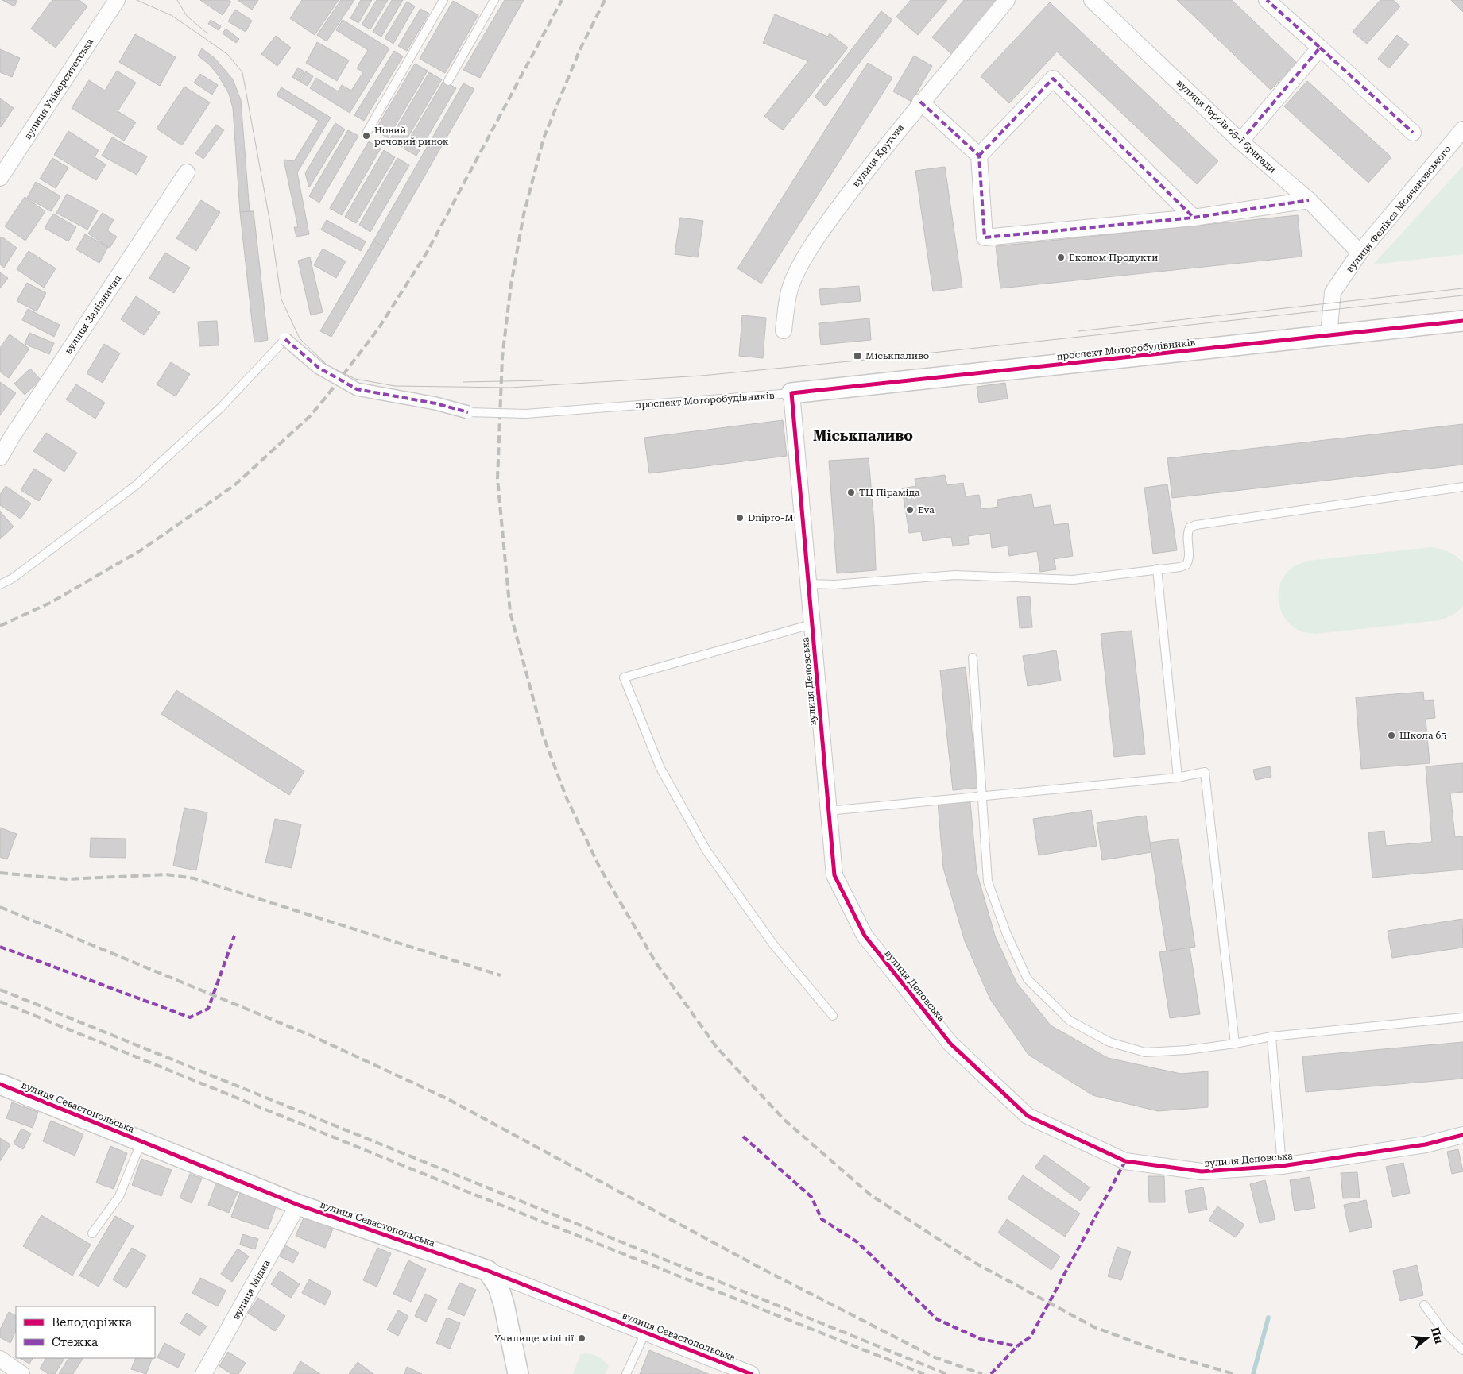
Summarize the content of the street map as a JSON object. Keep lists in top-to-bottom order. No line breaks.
{"streets":{"street":["вулиця Університетська","вулиця Героїв 65-ї бригади","вулиця Кругова","вулиця Фелікса Мовчановського","вулиця Залізнична","проспект Моторобудівників","вулиця Деповська","вулиця Севастопольська","вулиця Мідна"]},"crossings":[["вулиця Героїв 65-ї бригади","вулиця Фелікса Мовчановського"],["вулиця Фелікса Мовчановського","проспект Моторобудівників"],["проспект Моторобудівників","вулиця Деповська"],["вулиця Севастопольська","вулиця Мідна"]],"districts":["Міськпаливо"],"places":{"other":["Новий речовий ринок","Економ Продукти","ТЦ Піраміда","Eva","Dnipro-M","Школа 65","Училище міліції"],"transit":["Міськпаливо"]},"legend":["Велодоріжка","Стежка"],"north":"right"}
